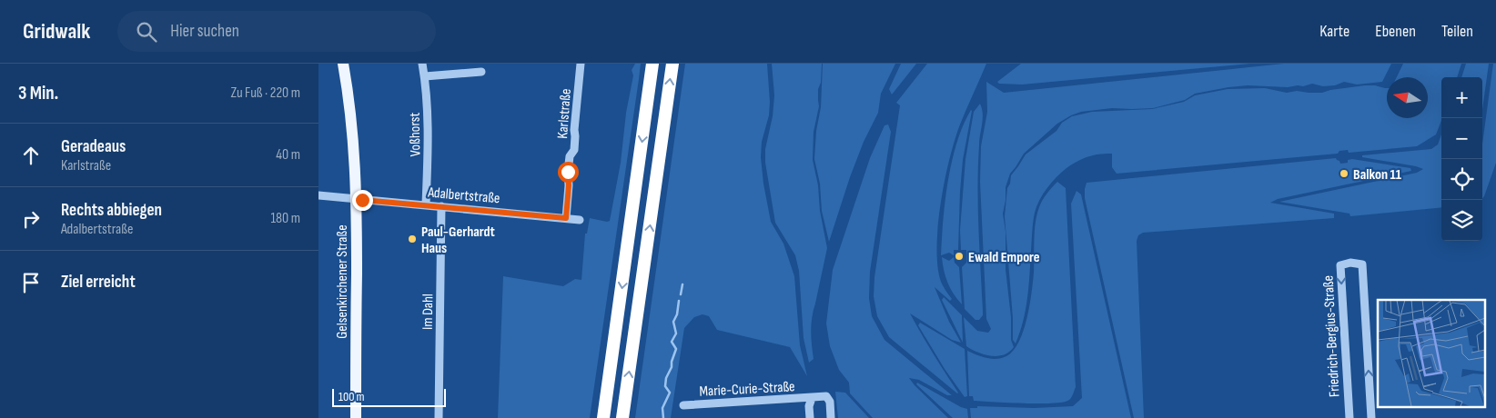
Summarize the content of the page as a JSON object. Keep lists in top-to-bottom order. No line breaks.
{"streets":{"main road":["Gelsenkirchener Straße"],"street":["Karlstraße","Voßhorst","Adalbertstraße","Im Dahl","Friedrich-Bergius-Straße","Marie-Curie-Straße"]},"crossings":[["Karlstraße","Adalbertstraße"],["Voßhorst","Adalbertstraße"],["Adalbertstraße","Gelsenkirchener Straße"],["Adalbertstraße","Im Dahl"]],"places":["Balkon 11","Paul-Gerhardt Haus","Ewald Empore"],"scale_bar":"100 m","north":"left","page":{"header":"Gridwalk","search":"Hier suchen","nav":["Karte","Ebenen","Teilen"],"heading":["3 Min.","Zu Fuß · 220 m"],"map_buttons":["+","−"],"list":[["Geradeaus","Karlstraße","40 m"],["Rechts abbiegen","Adalbertstraße","180 m"],"Ziel erreicht"],"scale":"100 m"}}
